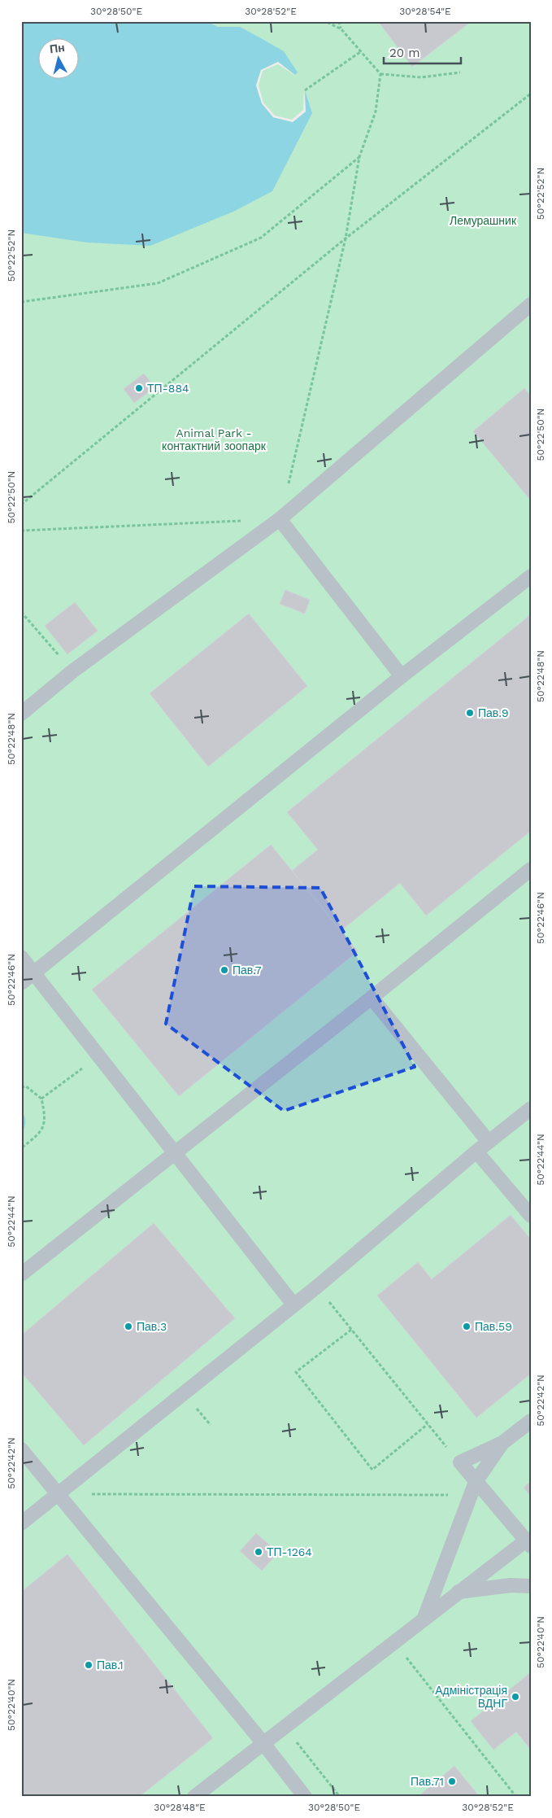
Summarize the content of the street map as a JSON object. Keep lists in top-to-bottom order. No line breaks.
{"parks":["Лемурашник","Animal Park - контактний зоопарк"],"places":["ТП-884","Пав.9","Пав.7","Пав.3","Пав.59","ТП-1264","Пав.1","Адміністрація ВДНГ","Пав.71"],"scale_bar":"20 m","north":"top","coordinates":["30°28'50\"E","30°28'52\"E","30°28'54\"E","50°22'52\"N","50°22'50\"N","50°22'48\"N","50°22'46\"N","50°22'44\"N","50°22'42\"N","50°22'40\"N","30°28'48\"E"]}
